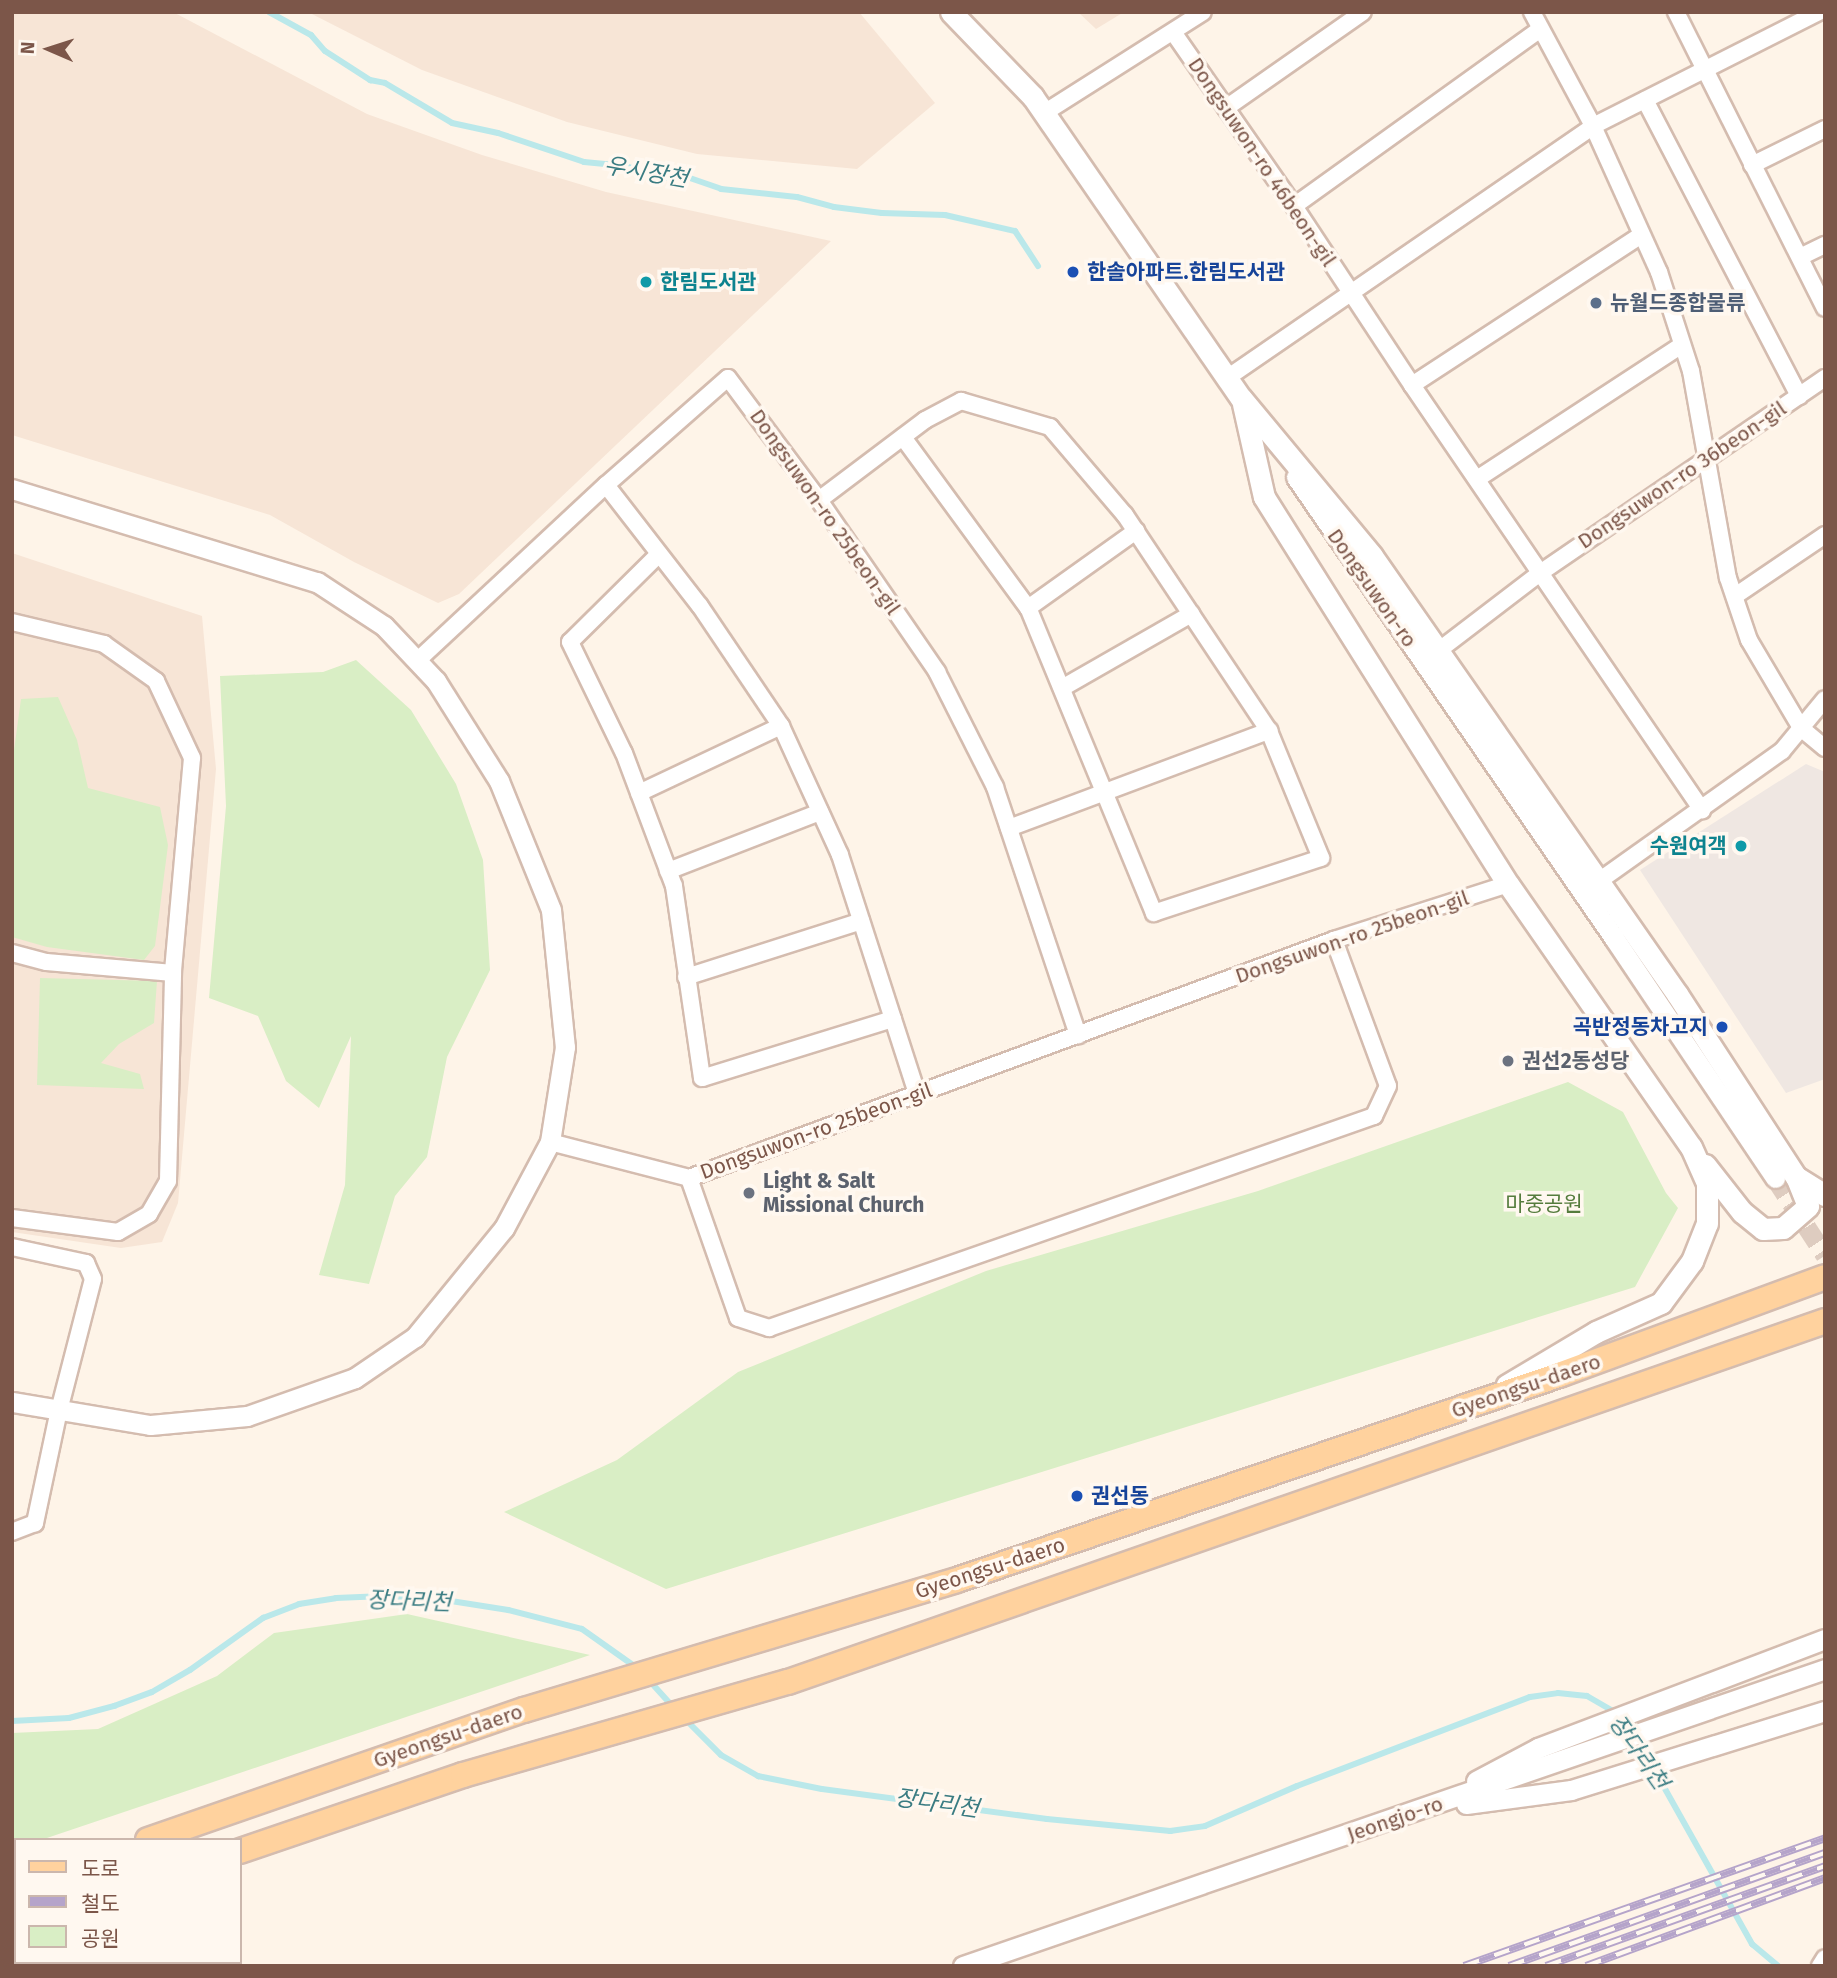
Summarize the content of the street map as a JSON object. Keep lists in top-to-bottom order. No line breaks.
{"streets":{"main road":["Dongsuwon-ro","Gyeongsu-daero"],"street":["Dongsuwon-ro 46beon-gil","Dongsuwon-ro 36beon-gil","Dongsuwon-ro 25beon-gil","Jeongjo-ro"]},"water":["우시장천","장다리천"],"parks":["마중공원"],"places":["한솔아파트.한림도서관","한림도서관","뉴월드종합물류","수원여객","곡반정동차고지","권선2동성당","Light & Salt Missional Church","권선동"],"legend":["도로","철도","공원"],"north":"left"}
